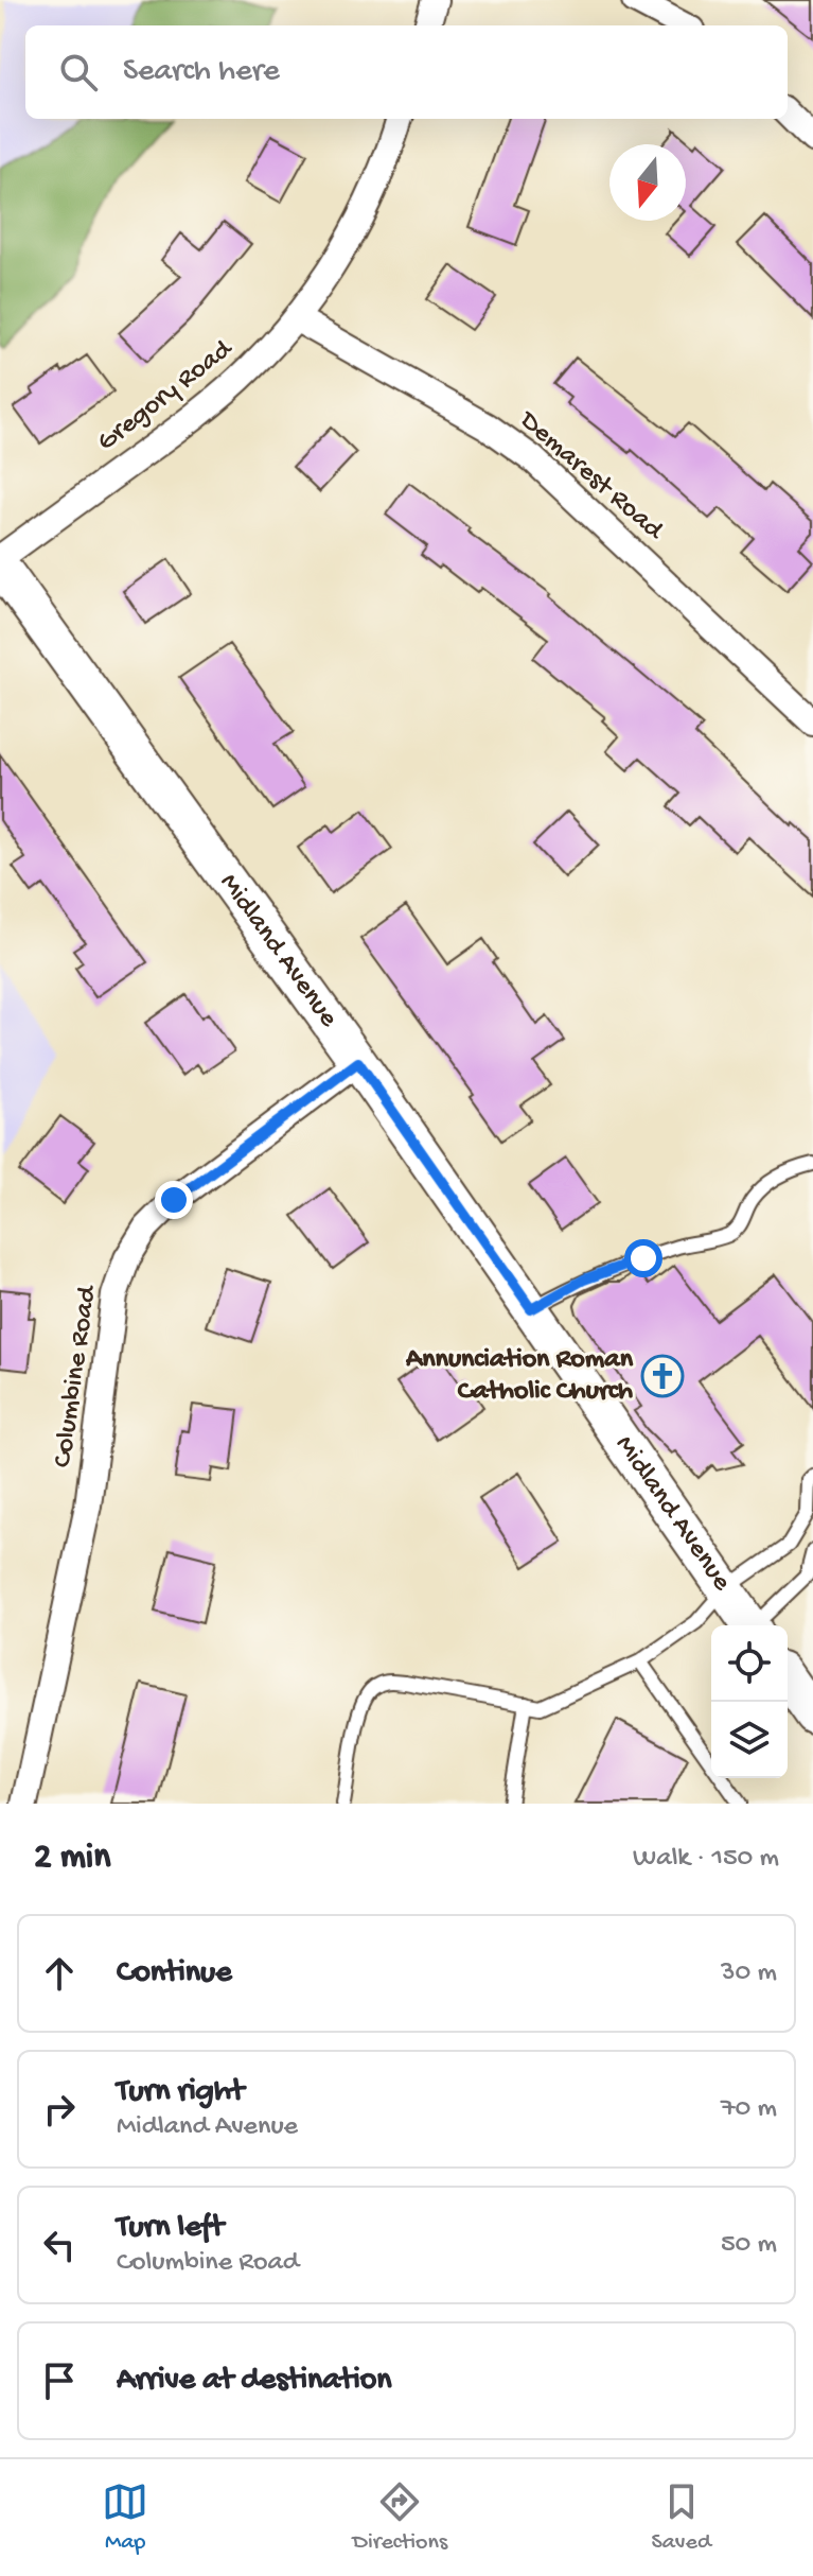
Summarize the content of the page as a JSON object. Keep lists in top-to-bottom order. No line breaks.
{"streets":{"street":["Gregory Road","Demarest Road","Midland Avenue","Columbine Road"]},"crossings":[["Gregory Road","Demarest Road"],["Midland Avenue","Columbine Road"]],"places":{"church":["Annunciation Roman Catholic Church"]},"north":"bottom","page":{"search":"Search here","heading":["2 min","Walk · 150 m"],"list":[["Continue","30 m"],["Turn right","Midland Avenue","70 m"],["Turn left","Columbine Road","50 m"],"Arrive at destination"],"nav":["Map","Directions","Saved"]}}
